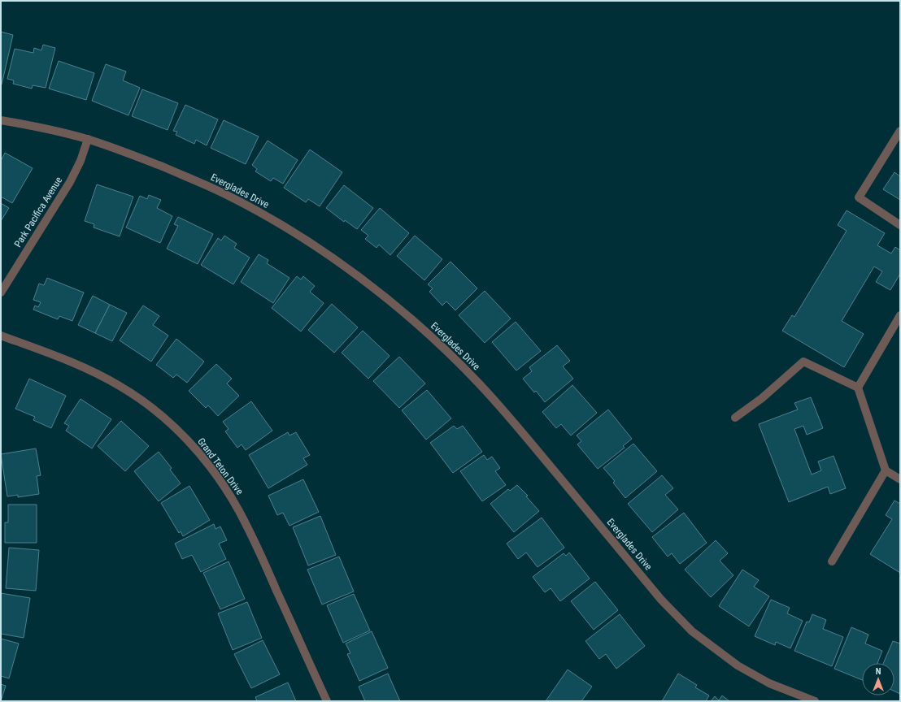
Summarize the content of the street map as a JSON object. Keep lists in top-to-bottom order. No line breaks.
{"streets":{"street":["Everglades Drive","Park Pacifica Avenue","Grand Teton Drive"]},"crossings":[["Everglades Drive","Park Pacifica Avenue"]],"north":"top"}
